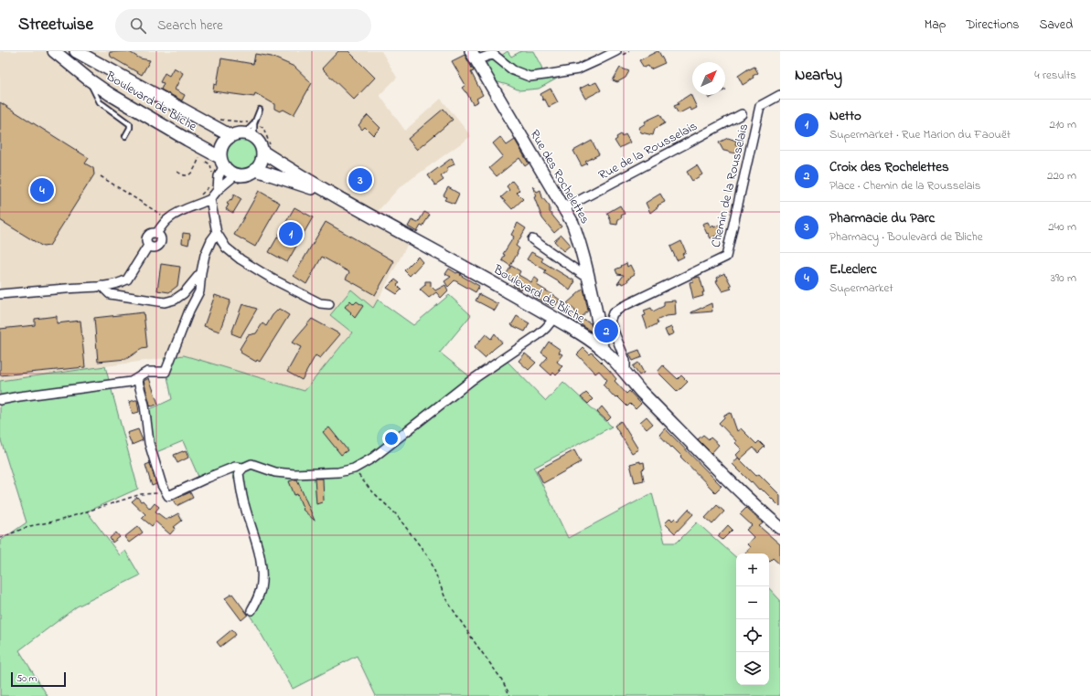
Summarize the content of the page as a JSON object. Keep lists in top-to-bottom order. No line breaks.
{"streets":{"main road":["Boulevard de Bliche","Rue des Rochelettes"],"street":["Rue de la Rousselais","Chemin de la Rousselais"]},"crossings":[["Boulevard de Bliche","Rue des Rochelettes"],["Boulevard de Bliche","Chemin de la Rousselais"],["Rue de la Rousselais","Rue des Rochelettes"]],"scale_bar":"50 m","north":"top right","page":{"header":"Streetwise","search":"Search here","nav":["Map","Directions","Saved"],"heading":["Nearby","4 results"],"list":[{"mark":"1","name":"Netto","note":"Supermarket · Rue Marion du Faouët","value":"210 m"},{"mark":"2","name":"Croix des Rochelettes","note":"Place · Chemin de la Rousselais","value":"220 m"},{"mark":"3","name":"Pharmacie du Parc","note":"Pharmacy · Boulevard de Bliche","value":"240 m"},{"mark":"4","name":"E.Leclerc","note":"Supermarket","value":"390 m"}],"pins":["3","4","1","2"],"map_buttons":["+","−"],"scale":"50 m"}}
